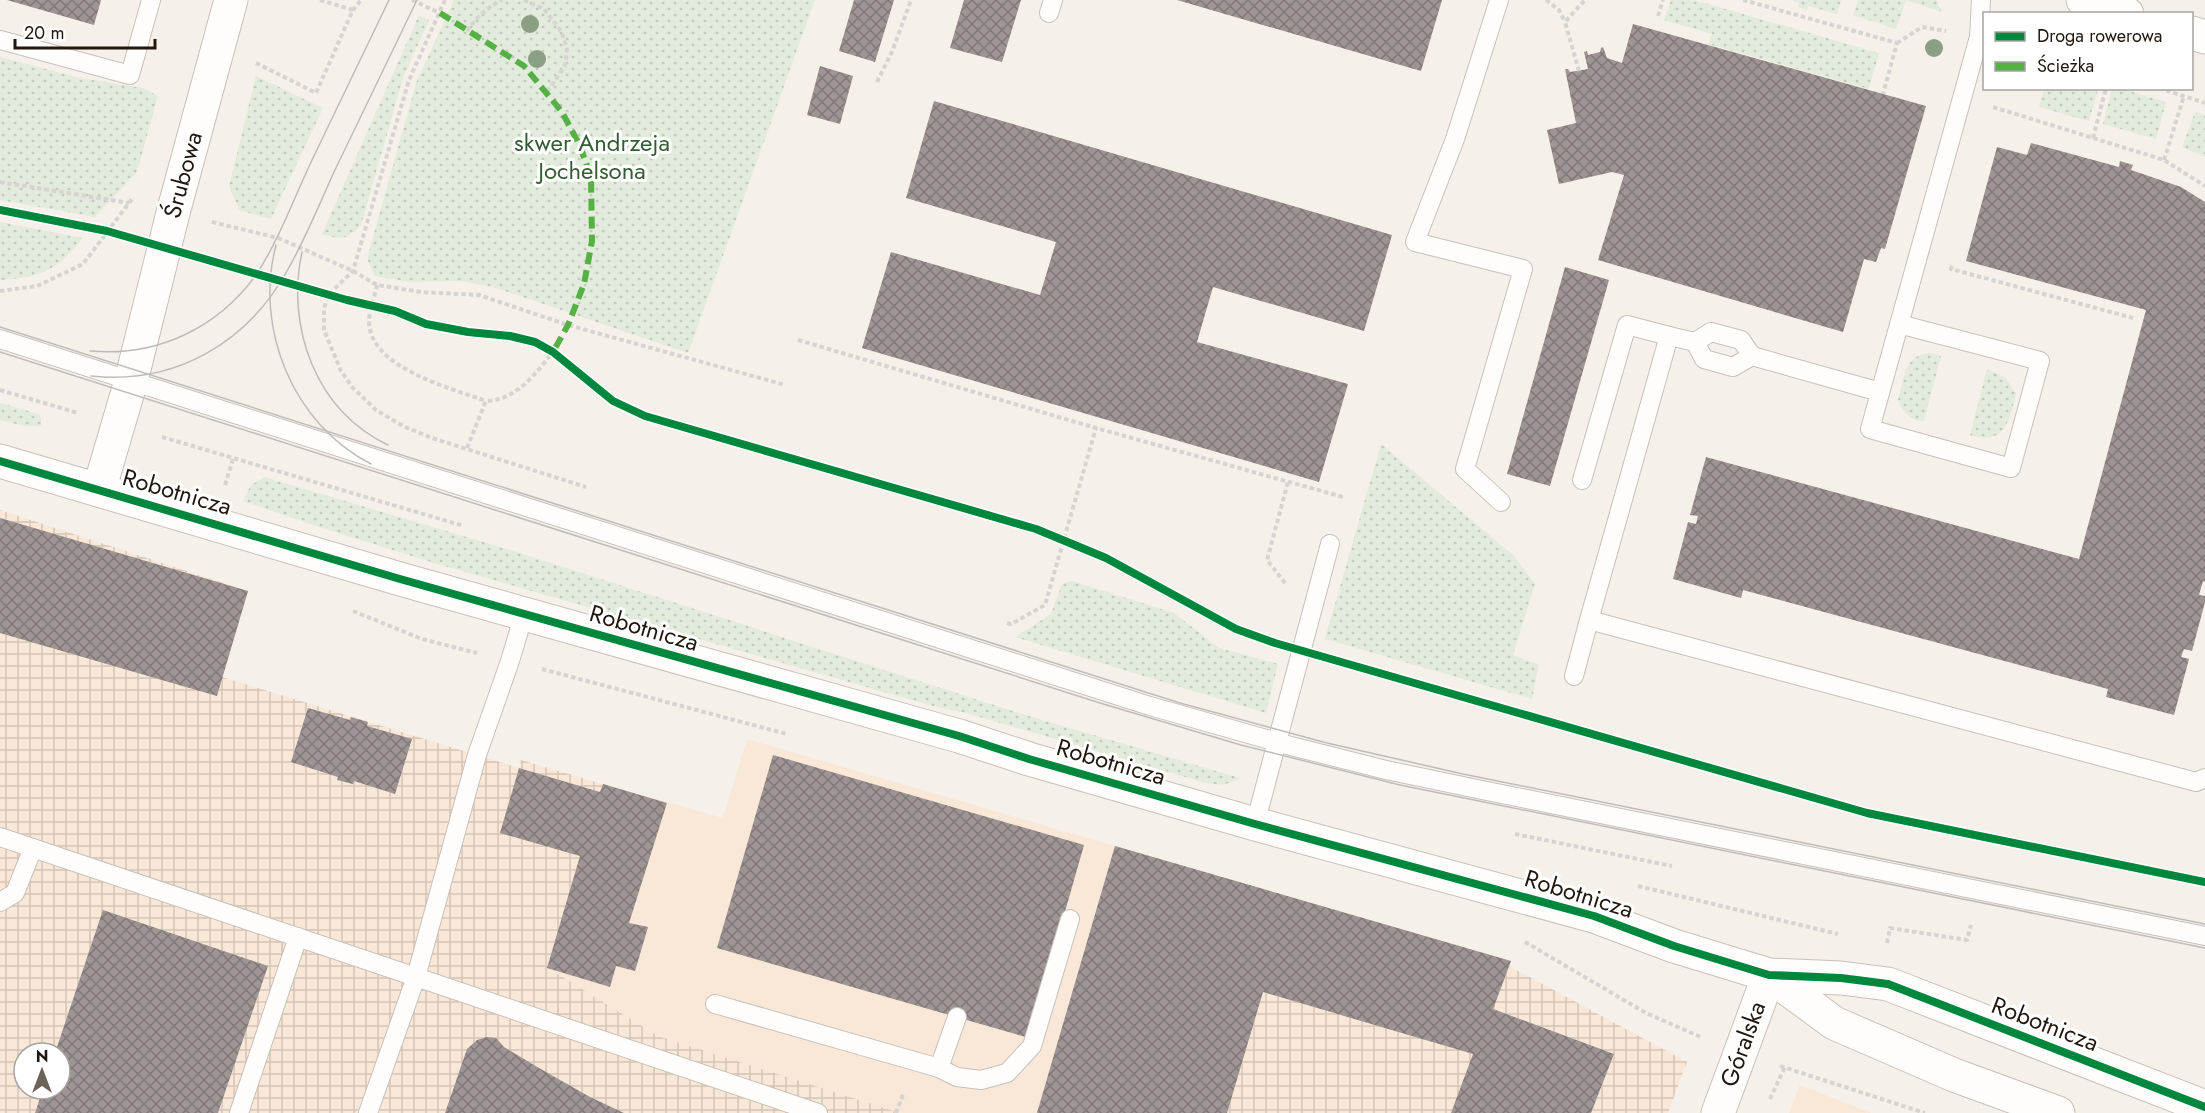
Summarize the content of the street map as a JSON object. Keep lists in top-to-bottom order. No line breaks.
{"streets":{"street":["Śrubowa","Robotnicza","Góralska"]},"crossings":[["Śrubowa","Robotnicza"],["Robotnicza","Góralska"]],"parks":["skwer Andrzeja Jochelsona"],"legend":["Droga rowerowa","Ścieżka"],"scale_bar":"20 m","north":"top"}
